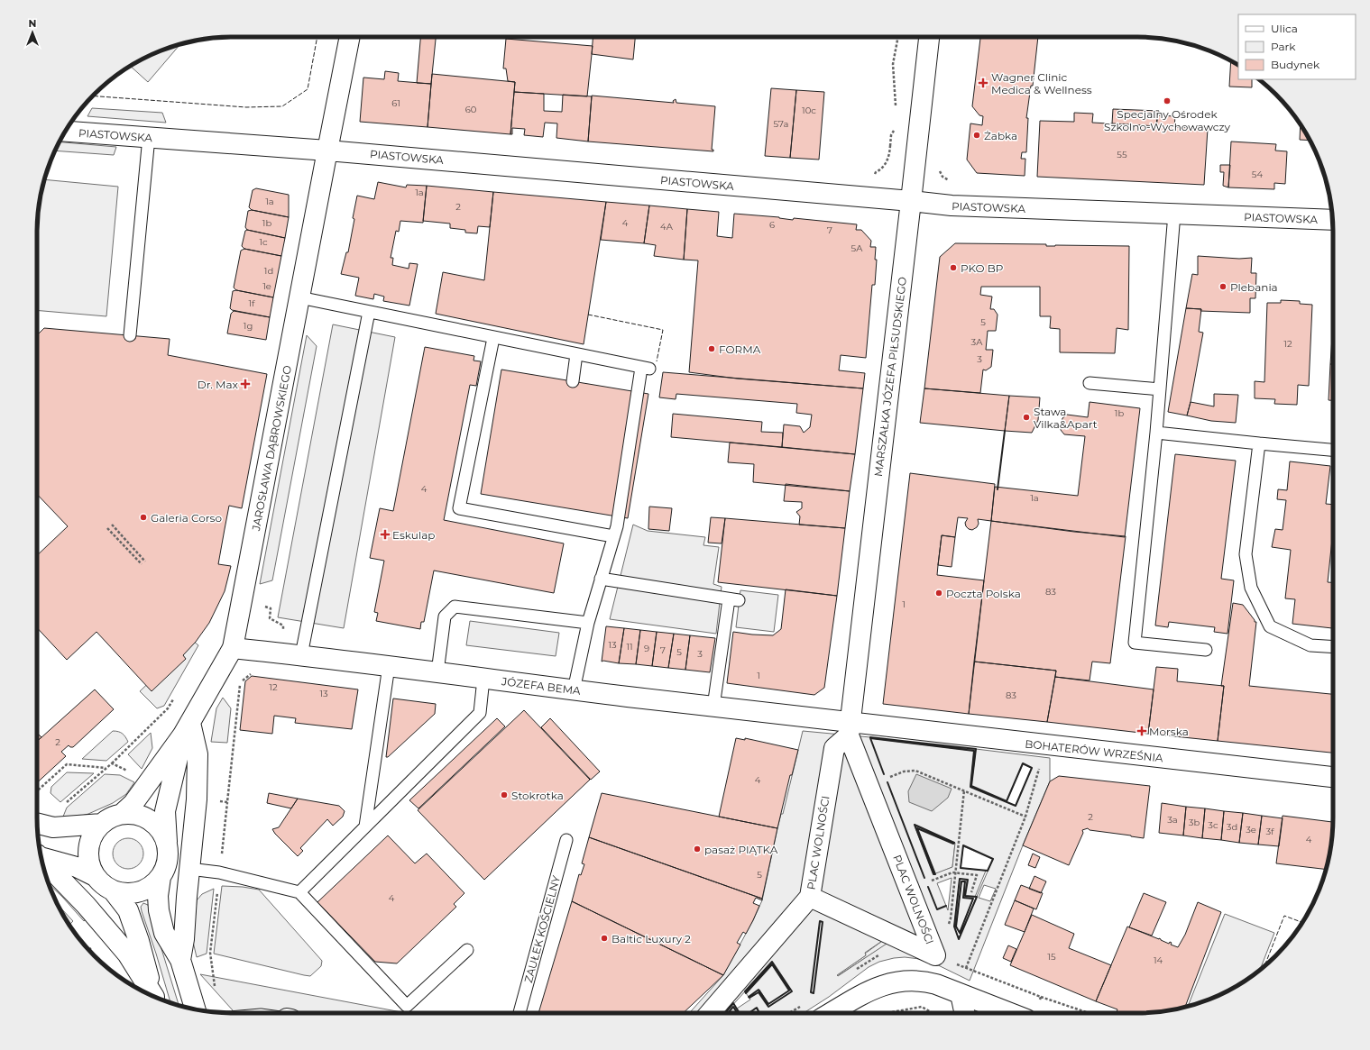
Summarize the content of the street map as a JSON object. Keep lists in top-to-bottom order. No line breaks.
{"streets":{"street":["PIASTOWSKA","MARSZAŁKA JÓZEFA PIŁSUDSKIEGO","JAROSŁAWA DĄBROWSKIEGO","JÓZEFA BEMA","BOHATERÓW WRZEŚNIA","PLAC WOLNOŚCI"],"lane":["ZAUŁEK KOŚCIELNY"]},"crossings":[["PIASTOWSKA","MARSZAŁKA JÓZEFA PIŁSUDSKIEGO"],["PIASTOWSKA","JAROSŁAWA DĄBROWSKIEGO"],["MARSZAŁKA JÓZEFA PIŁSUDSKIEGO","JÓZEFA BEMA"],["MARSZAŁKA JÓZEFA PIŁSUDSKIEGO","BOHATERÓW WRZEŚNIA"],["MARSZAŁKA JÓZEFA PIŁSUDSKIEGO","PLAC WOLNOŚCI"],["JAROSŁAWA DĄBROWSKIEGO","JÓZEFA BEMA"],["JÓZEFA BEMA","BOHATERÓW WRZEŚNIA"],["JÓZEFA BEMA","PLAC WOLNOŚCI"],["BOHATERÓW WRZEŚNIA","PLAC WOLNOŚCI"]],"places":{"health":["Wagner Clinic Medica & Wellness","Dr. Max","Eskulap","Morska"],"other":["Specjalny Ośrodek Szkolno-Wychowawczy","Żabka","PKO BP","Plebania","FORMA","Stawa Vilka&Apart","Galeria Corso","Poczta Polska","Stokrotka","pasaż PIĄTKA","Baltic Luxury 2"]},"house_numbers":["61","60","10c","57a","55","54","1a","1a","2","1b","4","6","4A","7","1c","5A","1d","1e","1f","5","1g","3A","12","3","1b","4","1a","83","1","13","11","9","7","5","3","1","12","13","83","2","4","2","3a","3b","3c","3d","3e","3f","4","5","4","15","14"],"legend":["Ulica","Park","Budynek"],"north":"top"}
